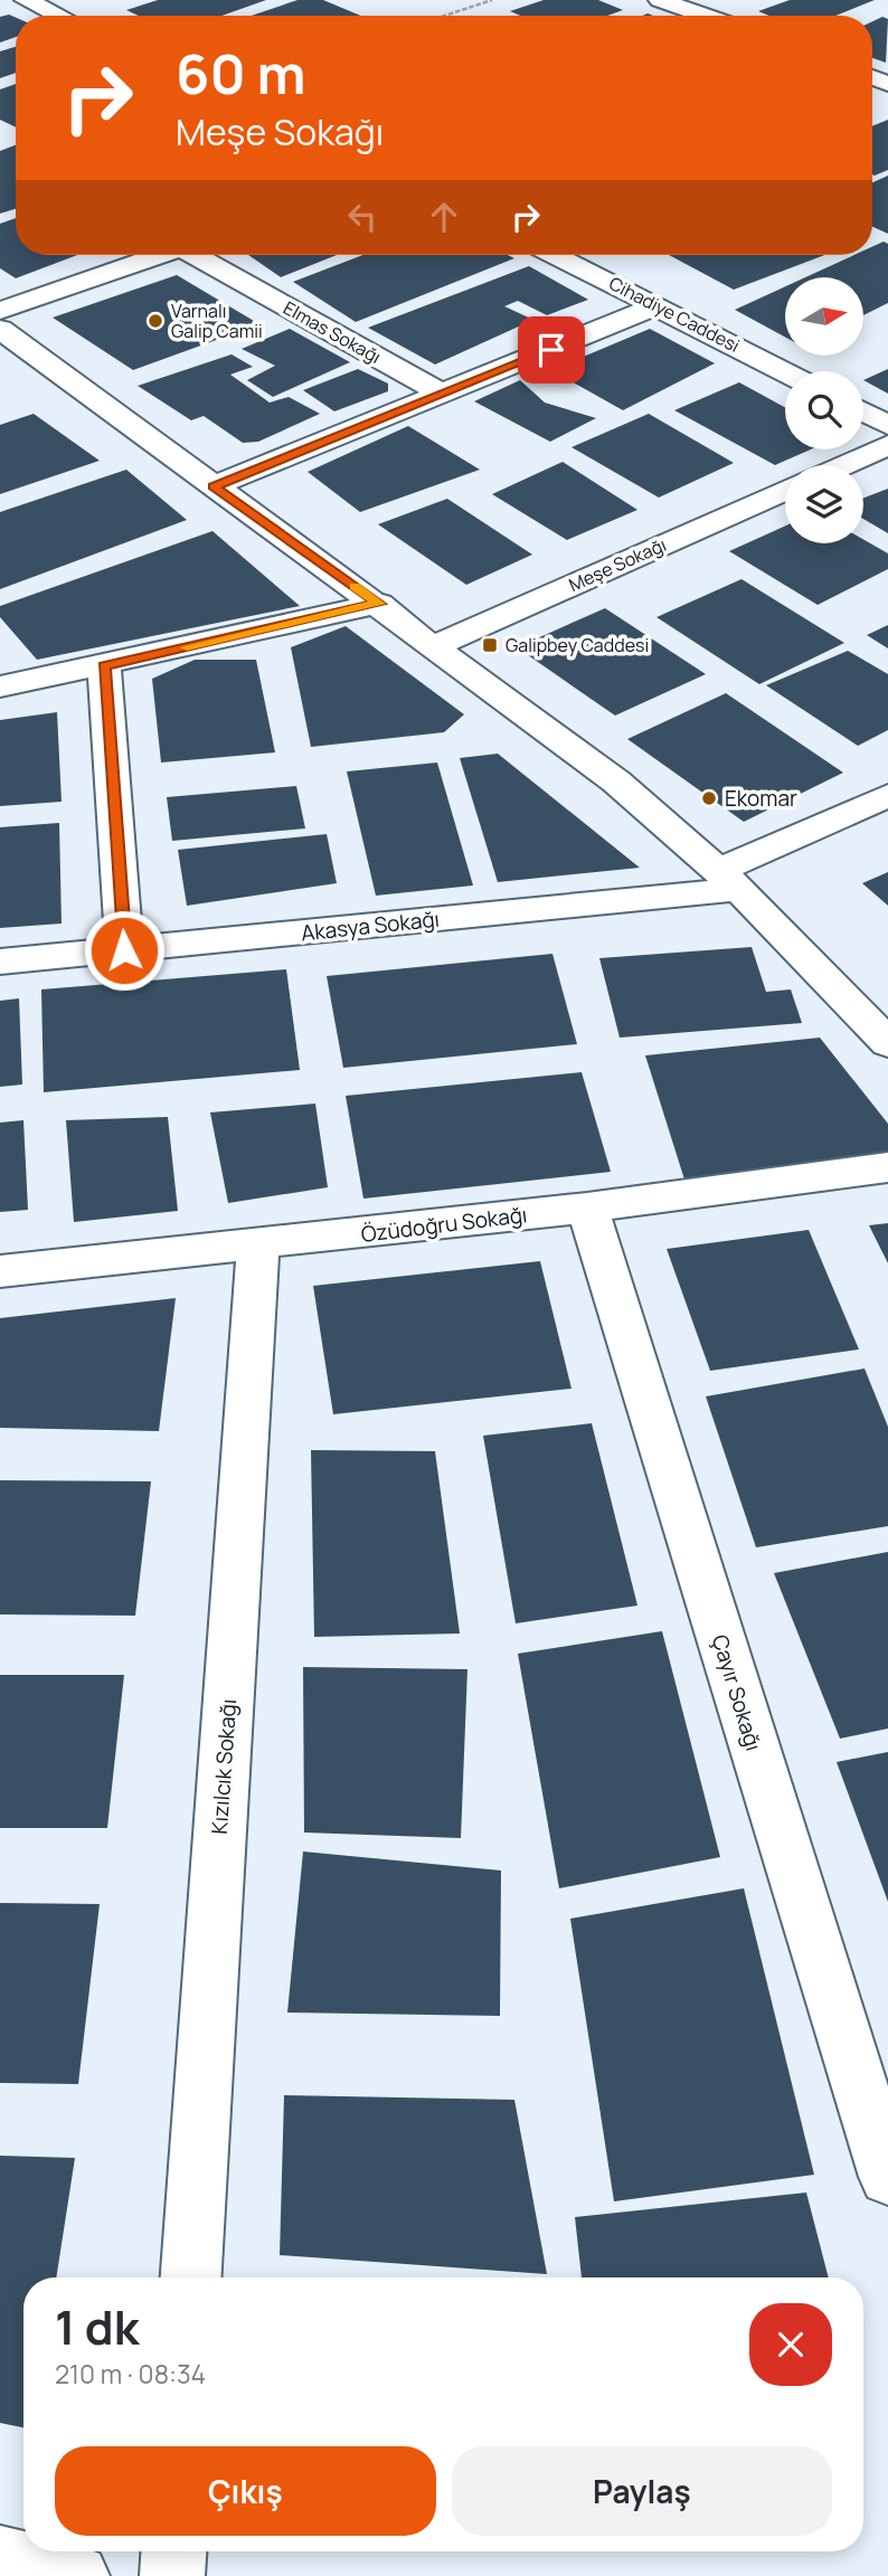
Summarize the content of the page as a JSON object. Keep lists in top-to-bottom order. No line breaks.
{"streets":{"street":["Cihadiye Caddesi","Elmas Sokağı","Meşe Sokağı","Akasya Sokağı","Özüdoğru Sokağı","Çayır Sokağı","Kızılcık Sokağı"]},"crossings":[["Özüdoğru Sokağı","Çayır Sokağı"],["Özüdoğru Sokağı","Kızılcık Sokağı"]],"places":{"other":["Varnalı Galip Camii","Ekomar"],"transit":["Galipbey Caddesi"]},"north":"right","page":{"turn":["60 m","Meşe Sokağı"],"heading":["1 dk","210 m · 08:34"],"buttons":["Çıkış","Paylaş"]}}
